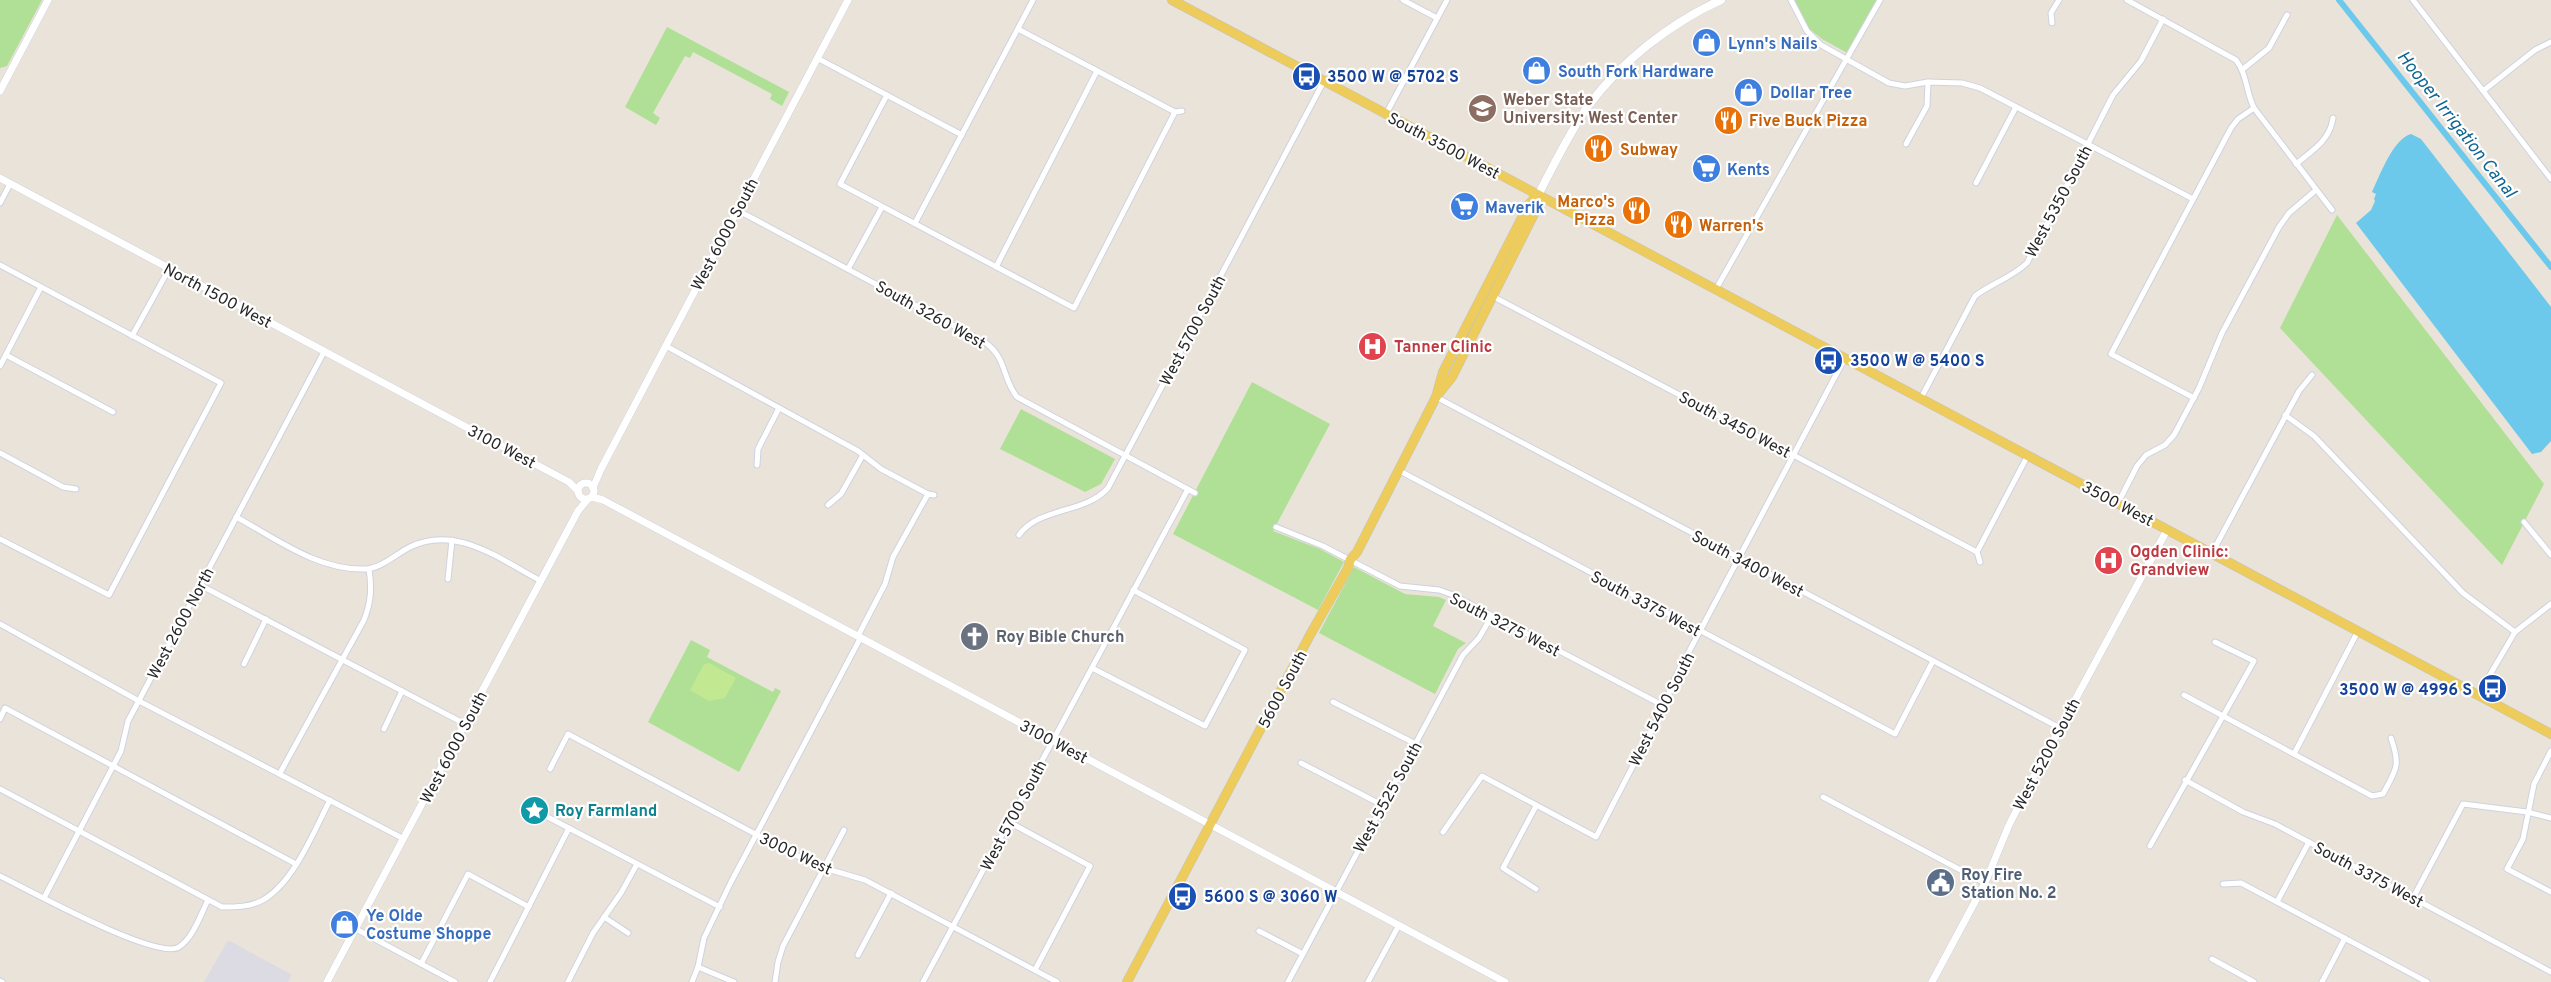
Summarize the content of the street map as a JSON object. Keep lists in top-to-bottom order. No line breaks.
{"streets":{"main road":["South 3500 West","3500 West","5600 South"],"street":["West 5350 South","West 6000 South","North 1500 West","South 3260 West","West 5700 South","South 3450 West","3100 West","South 3400 West","South 3375 West","West 2600 North","South 3275 West","West 5400 South","West 5200 South","West 5525 South","3000 West"]},"crossings":[["South 3500 West","West 5700 South"],["South 3500 West","3500 West"],["South 3500 West","5600 South"],["West 5350 South","3500 West"],["West 6000 South","South 3260 West"],["West 6000 South","3100 West"],["North 1500 West","3100 West"],["North 1500 West","West 2600 North"],["South 3260 West","West 5700 South"],["West 5700 South","3100 West"],["West 5700 South","3000 West"],["South 3450 West","5600 South"],["South 3450 West","West 5400 South"],["3100 West","5600 South"],["3100 West","West 5525 South"],["3500 West","West 5400 South"],["3500 West","West 5200 South"],["South 3400 West","South 3375 West"],["South 3400 West","5600 South"],["South 3400 West","West 5400 South"],["South 3400 West","West 5200 South"],["South 3375 West","5600 South"],["South 3375 West","West 5400 South"],["South 3275 West","5600 South"],["South 3275 West","West 5400 South"],["South 3275 West","West 5525 South"]],"water":["Hooper Irrigation Canal"],"places":{"shop":["Lynn's Nails","South Fork Hardware","Dollar Tree","Ye Olde Costume Shoppe"],"bus stop":["3500 W @ 5702 S","3500 W @ 5400 S","3500 W @ 4996 S","5600 S @ 3060 W"],"school or university":["Weber State University: West Center"],"restaurant":["Five Buck Pizza","Subway","Marco's Pizza","Warren's"],"supermarket":["Kents","Maverik"],"hospital":["Tanner Clinic","Ogden Clinic: Grandview"],"church":["Roy Bible Church"],"place":["Roy Farmland"],"public building":["Roy Fire Station No. 2"]}}
